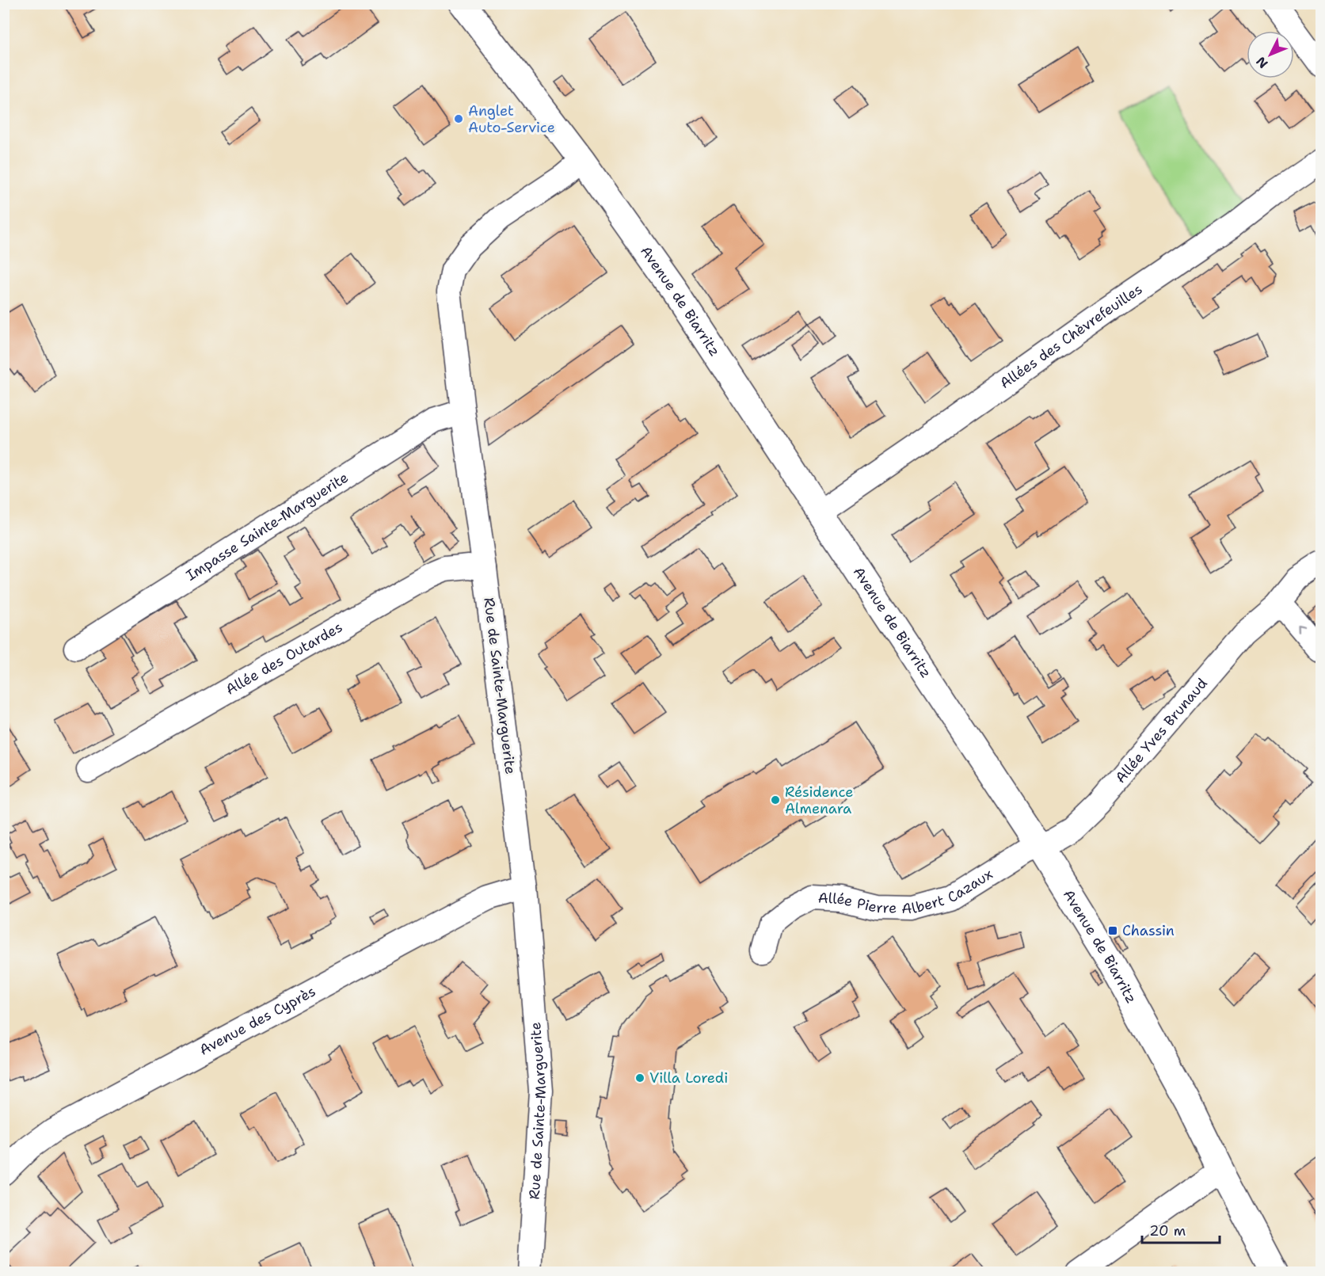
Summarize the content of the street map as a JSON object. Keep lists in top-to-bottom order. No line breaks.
{"streets":{"main road":["Avenue de Biarritz"],"street":["Allées des Chèvrefeuilles","Impasse Sainte-Marguerite","Allée des Outardes","Rue de Sainte-Marguerite","Allée Yves Brunaud","Allée Pierre Albert Cazaux","Avenue des Cyprès"]},"crossings":[["Avenue de Biarritz","Allées des Chèvrefeuilles"],["Avenue de Biarritz","Rue de Sainte-Marguerite"],["Avenue de Biarritz","Allée Yves Brunaud"],["Avenue de Biarritz","Allée Pierre Albert Cazaux"],["Impasse Sainte-Marguerite","Rue de Sainte-Marguerite"],["Allée des Outardes","Rue de Sainte-Marguerite"],["Rue de Sainte-Marguerite","Avenue des Cyprès"],["Allée Yves Brunaud","Allée Pierre Albert Cazaux"]],"places":{"other":["Anglet Auto-Service","Résidence Almenara","Villa Loredi"],"transit":["Chassin"]},"scale_bar":"20 m","north":"bottom left"}
